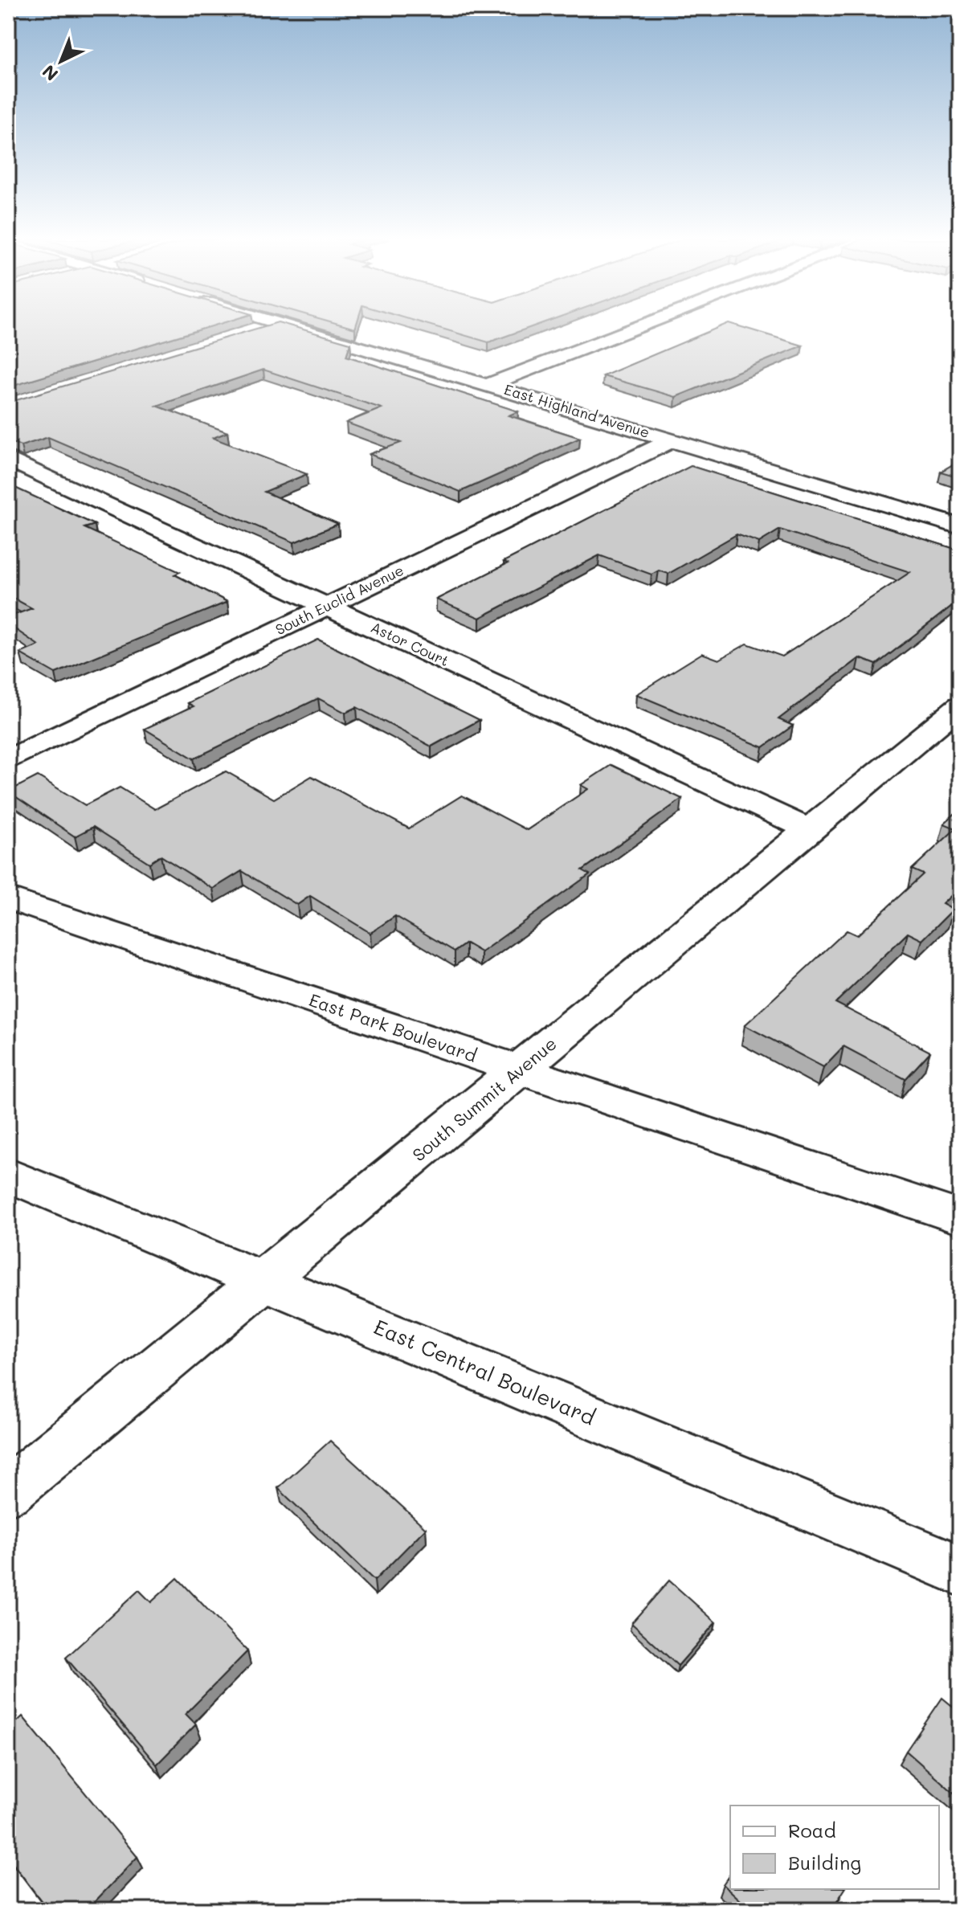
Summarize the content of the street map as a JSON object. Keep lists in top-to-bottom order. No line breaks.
{"streets":{"street":["East Highland Avenue","South Euclid Avenue","Astor Court","East Park Boulevard","South Summit Avenue","East Central Boulevard"]},"crossings":[["East Highland Avenue","South Euclid Avenue"],["South Euclid Avenue","Astor Court"],["Astor Court","South Summit Avenue"],["East Park Boulevard","South Summit Avenue"],["South Summit Avenue","East Central Boulevard"]],"legend":["Road","Building"],"north":"bottom left"}
